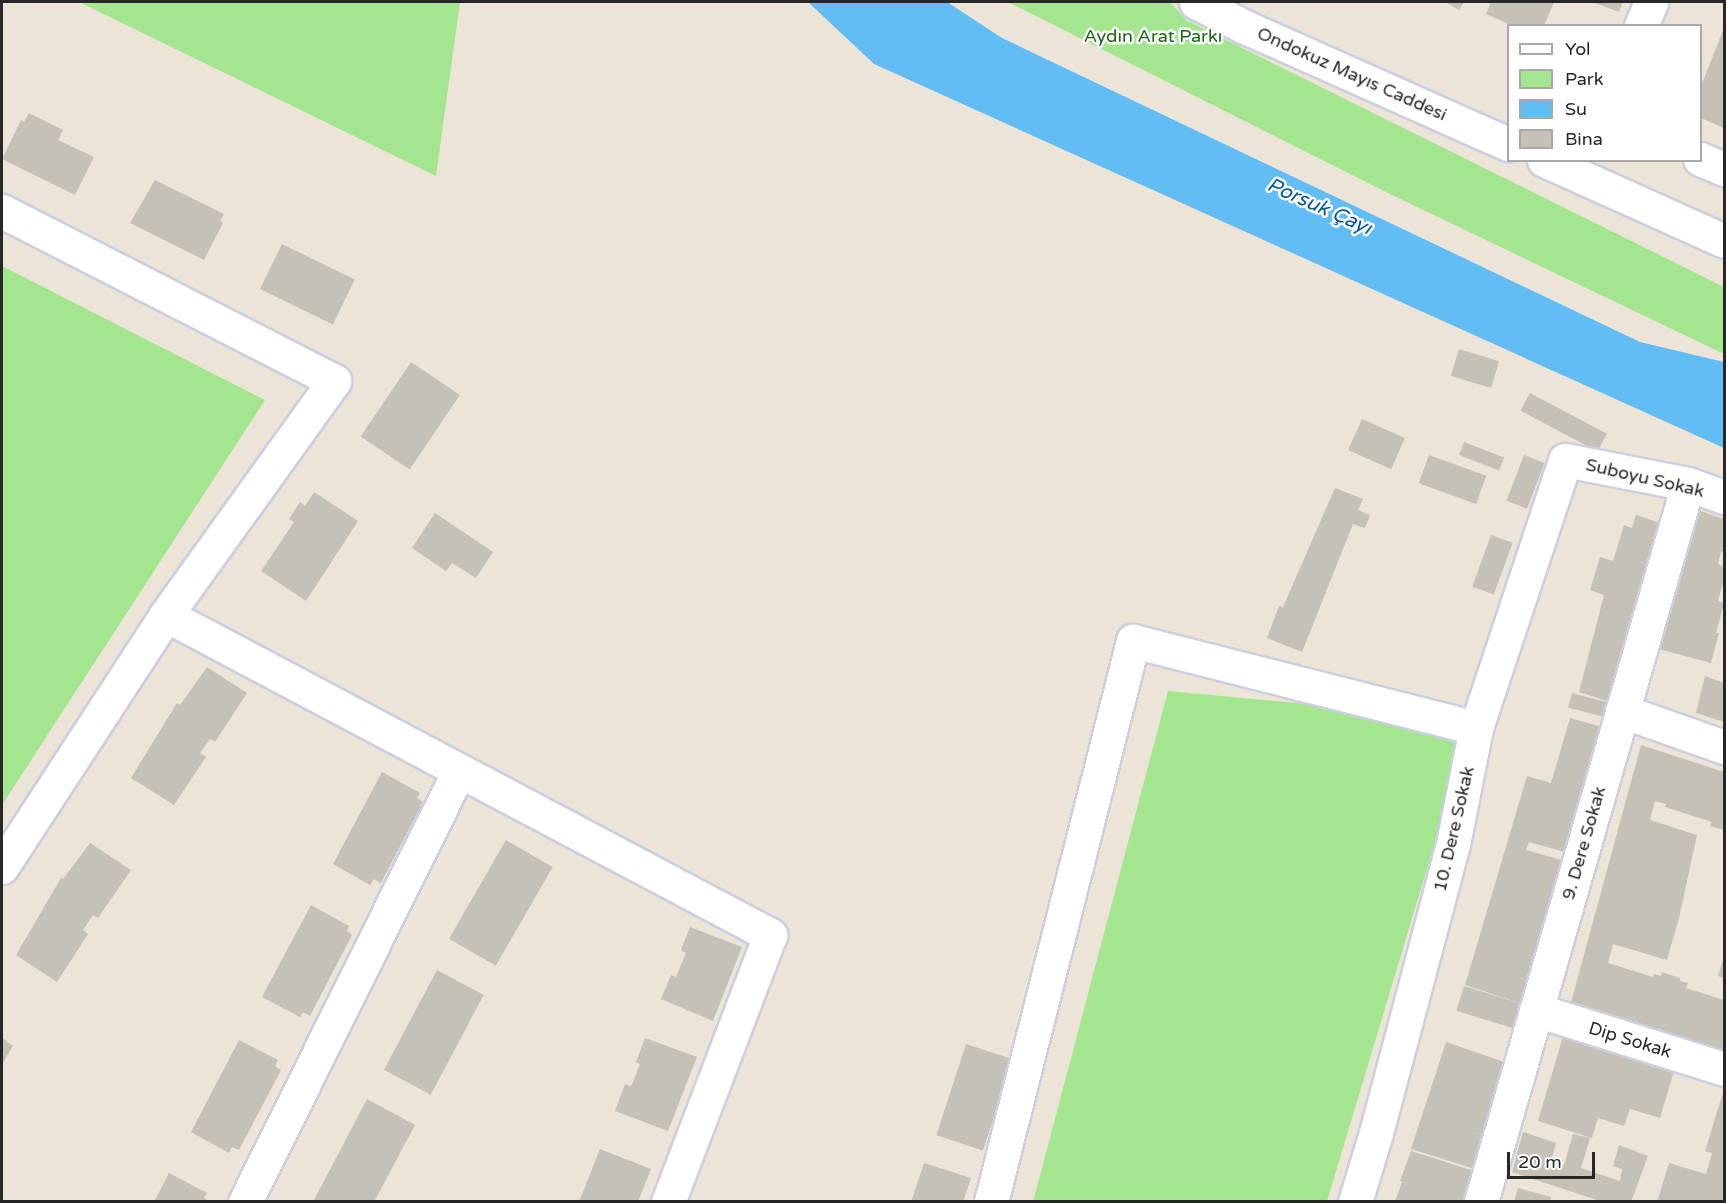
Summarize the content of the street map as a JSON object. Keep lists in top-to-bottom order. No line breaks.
{"streets":{"street":["Ondokuz Mayıs Caddesi","Suboyu Sokak","10. Dere Sokak","9. Dere Sokak","Dip Sokak"]},"crossings":[["Suboyu Sokak","10. Dere Sokak"],["Suboyu Sokak","9. Dere Sokak"],["9. Dere Sokak","Dip Sokak"]],"water":["Porsuk Çayı"],"parks":["Aydın Arat Parkı"],"legend":["Yol","Park","Su","Bina"],"scale_bar":"20 m"}
